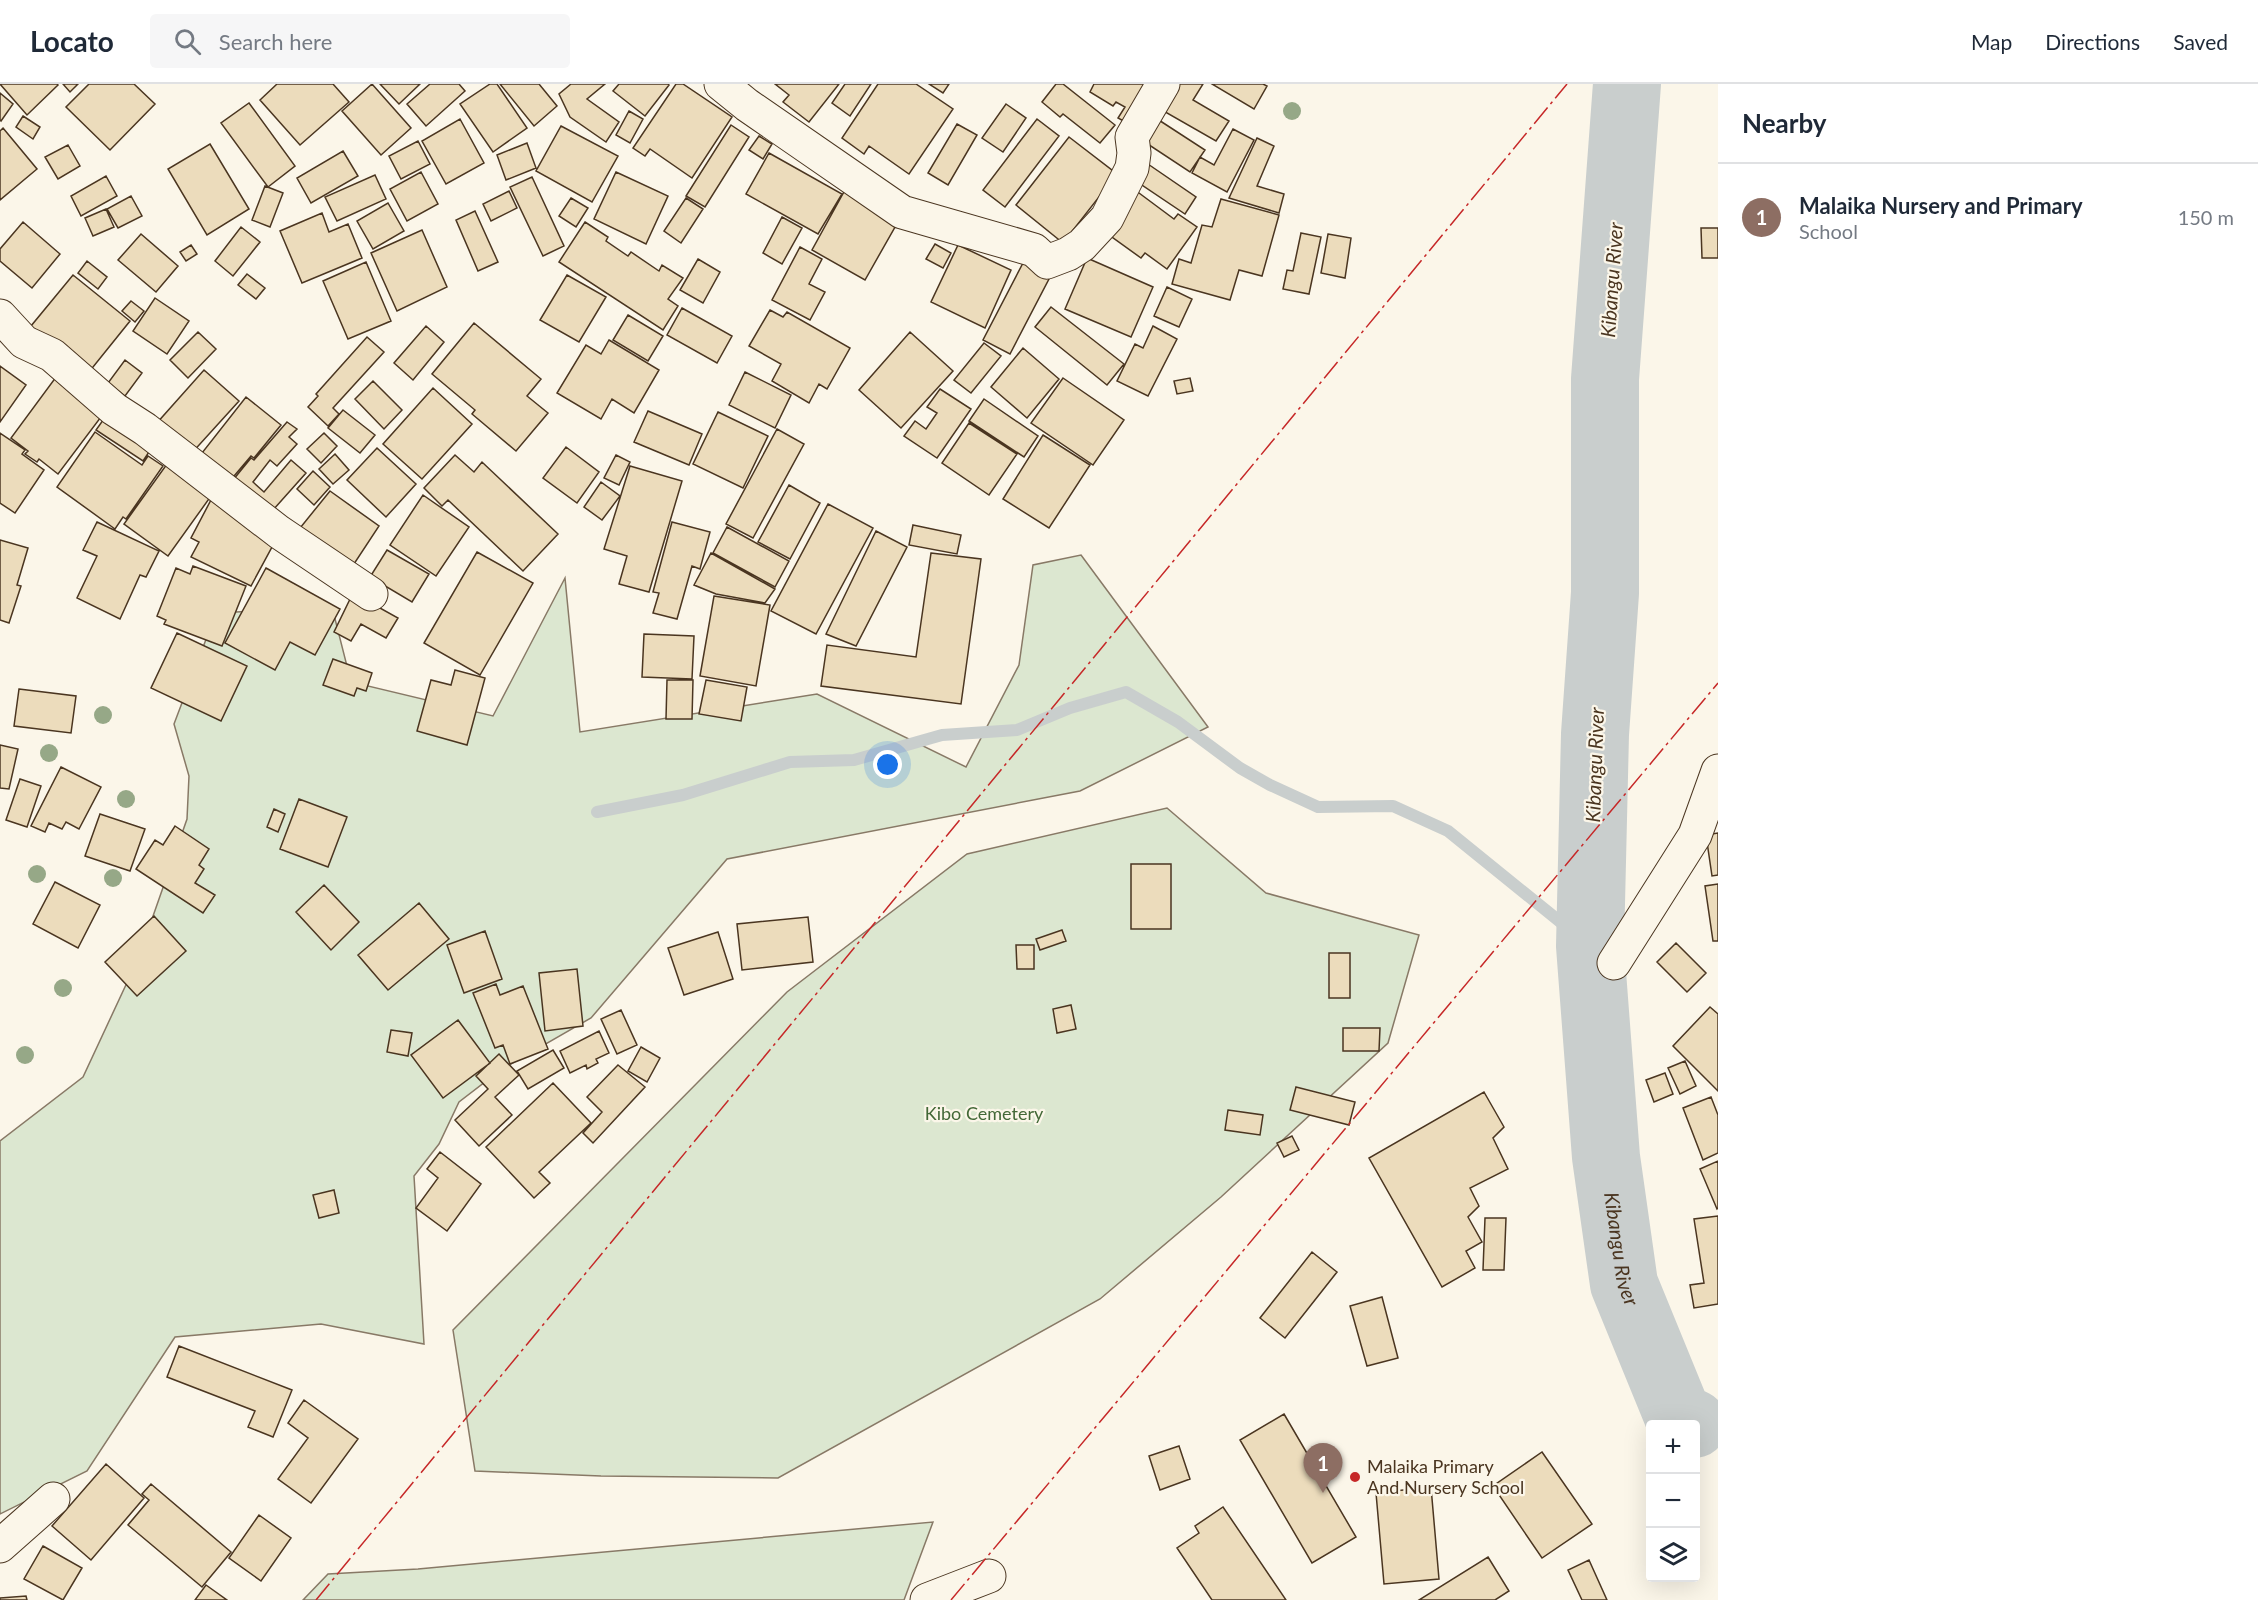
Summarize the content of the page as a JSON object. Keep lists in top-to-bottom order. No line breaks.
{"water":["Kibangu River"],"parks":["Kibo Cemetery"],"places":["Malaika Primary And Nursery School"],"page":{"header":"Locato","search":"Search here","nav":["Map","Directions","Saved"],"heading":"Nearby","list":[{"mark":"1","name":"Malaika Nursery and Primary","note":"School","value":"150 m"}],"map_buttons":["+","−"],"pins":"1"}}
